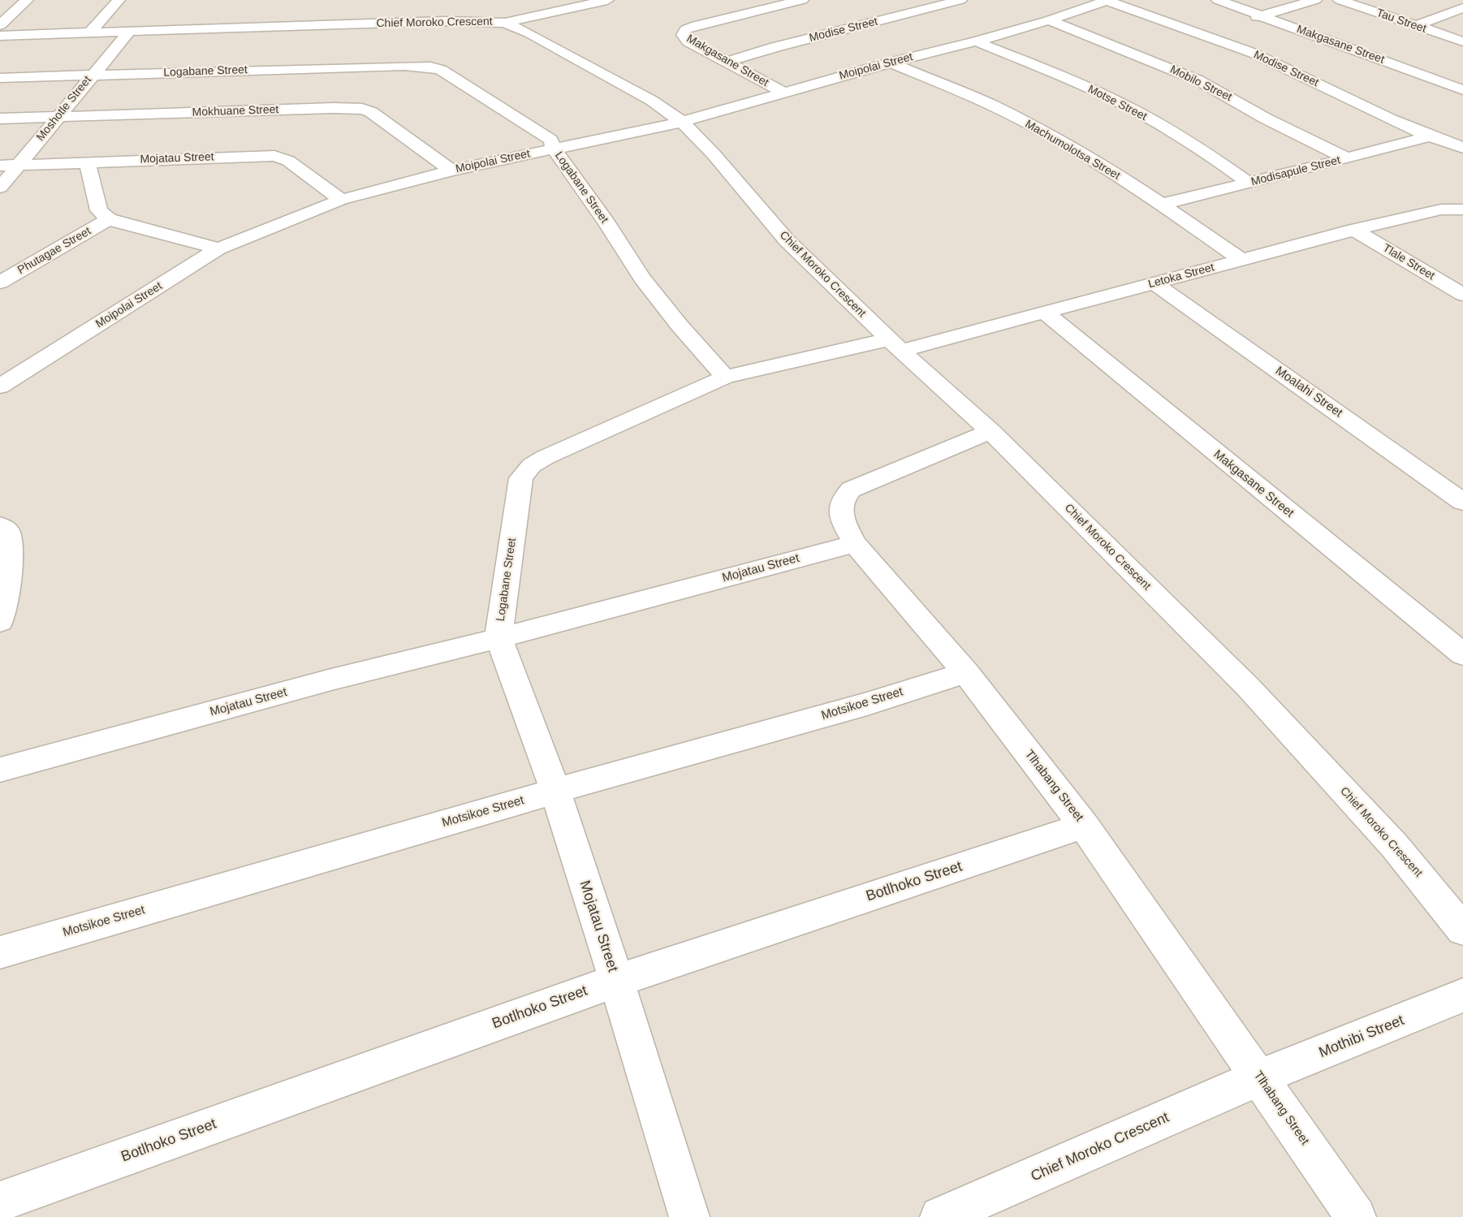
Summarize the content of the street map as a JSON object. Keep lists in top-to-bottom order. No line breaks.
{"streets":{"street":["Tau Street","Chief Moroko Crescent","Modise Street","Makgasane Street","Moipolai Street","Logabane Street","Mobilo Street","Motse Street","Moshotle Street","Mokhuane Street","Machumolotsa Street","Mojatau Street","Modisapule Street","Phutagae Street","Tlale Street","Letoka Street","Moalahi Street","Motsikoe Street","Tlhabang Street","Botlhoko Street","Mothibi Street"]},"crossings":[["Chief Moroko Crescent","Moipolai Street"],["Chief Moroko Crescent","Moshotle Street"],["Chief Moroko Crescent","Letoka Street"],["Chief Moroko Crescent","Tlhabang Street"],["Chief Moroko Crescent","Mothibi Street"],["Modise Street","Makgasane Street"],["Modise Street","Moipolai Street"],["Modise Street","Modisapule Street"],["Makgasane Street","Moipolai Street"],["Makgasane Street","Letoka Street"],["Moipolai Street","Logabane Street"],["Moipolai Street","Mobilo Street"],["Moipolai Street","Motse Street"],["Moipolai Street","Mokhuane Street"],["Moipolai Street","Machumolotsa Street"],["Moipolai Street","Mojatau Street"],["Logabane Street","Moshotle Street"],["Logabane Street","Mojatau Street"],["Logabane Street","Letoka Street"],["Mobilo Street","Modisapule Street"],["Motse Street","Modisapule Street"],["Moshotle Street","Mokhuane Street"],["Moshotle Street","Mojatau Street"],["Machumolotsa Street","Modisapule Street"],["Machumolotsa Street","Letoka Street"],["Mojatau Street","Motsikoe Street"],["Mojatau Street","Tlhabang Street"],["Mojatau Street","Botlhoko Street"],["Tlale Street","Letoka Street"],["Letoka Street","Moalahi Street"],["Motsikoe Street","Tlhabang Street"],["Tlhabang Street","Botlhoko Street"],["Tlhabang Street","Mothibi Street"]]}
